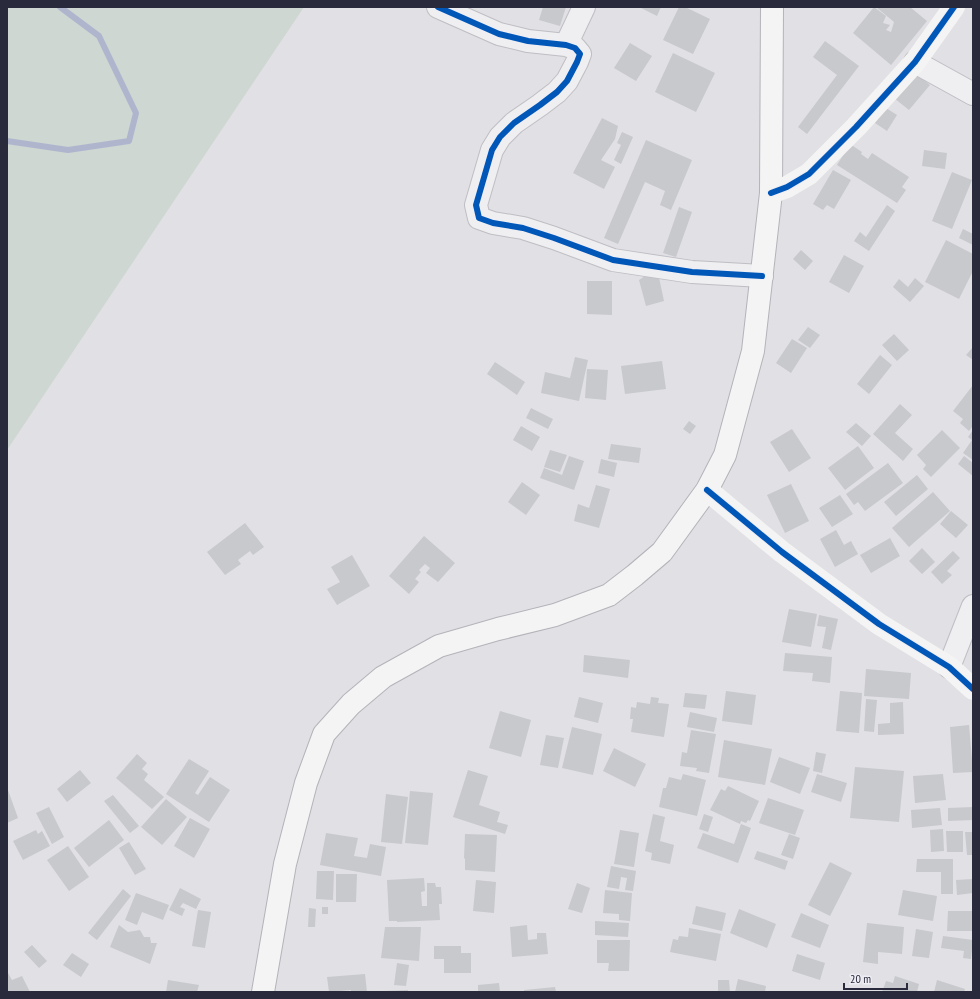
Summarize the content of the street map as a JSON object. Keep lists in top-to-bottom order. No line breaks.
{"scale_bar":"20 m"}
